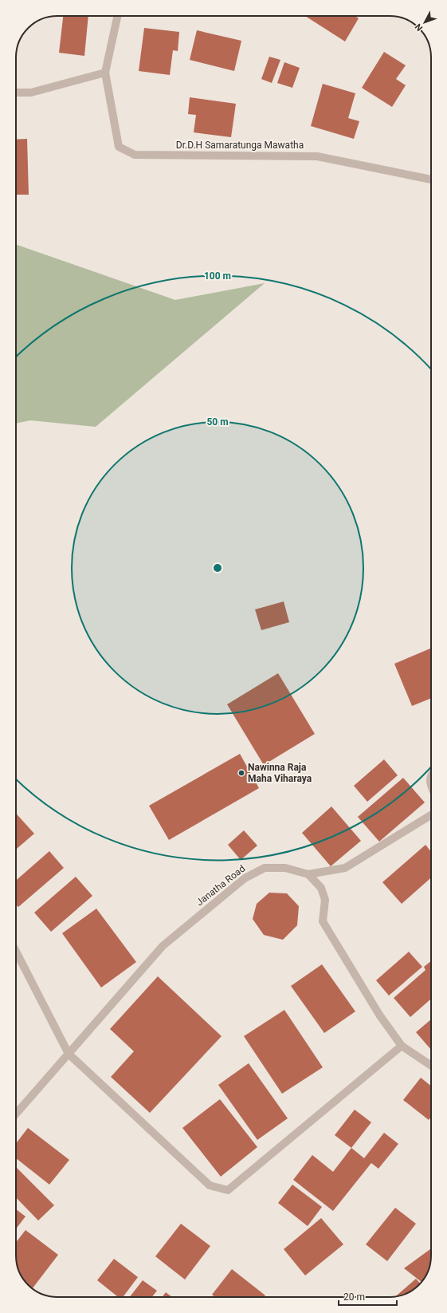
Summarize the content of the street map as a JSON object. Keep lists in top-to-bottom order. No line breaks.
{"streets":{"street":["Dr.D.H Samaratunga Mawatha","Janatha Road"]},"places":["Nawinna Raja Maha Viharaya"],"scale_bar":"20 m","north":"bottom left","rings":["100 m","50 m"]}
